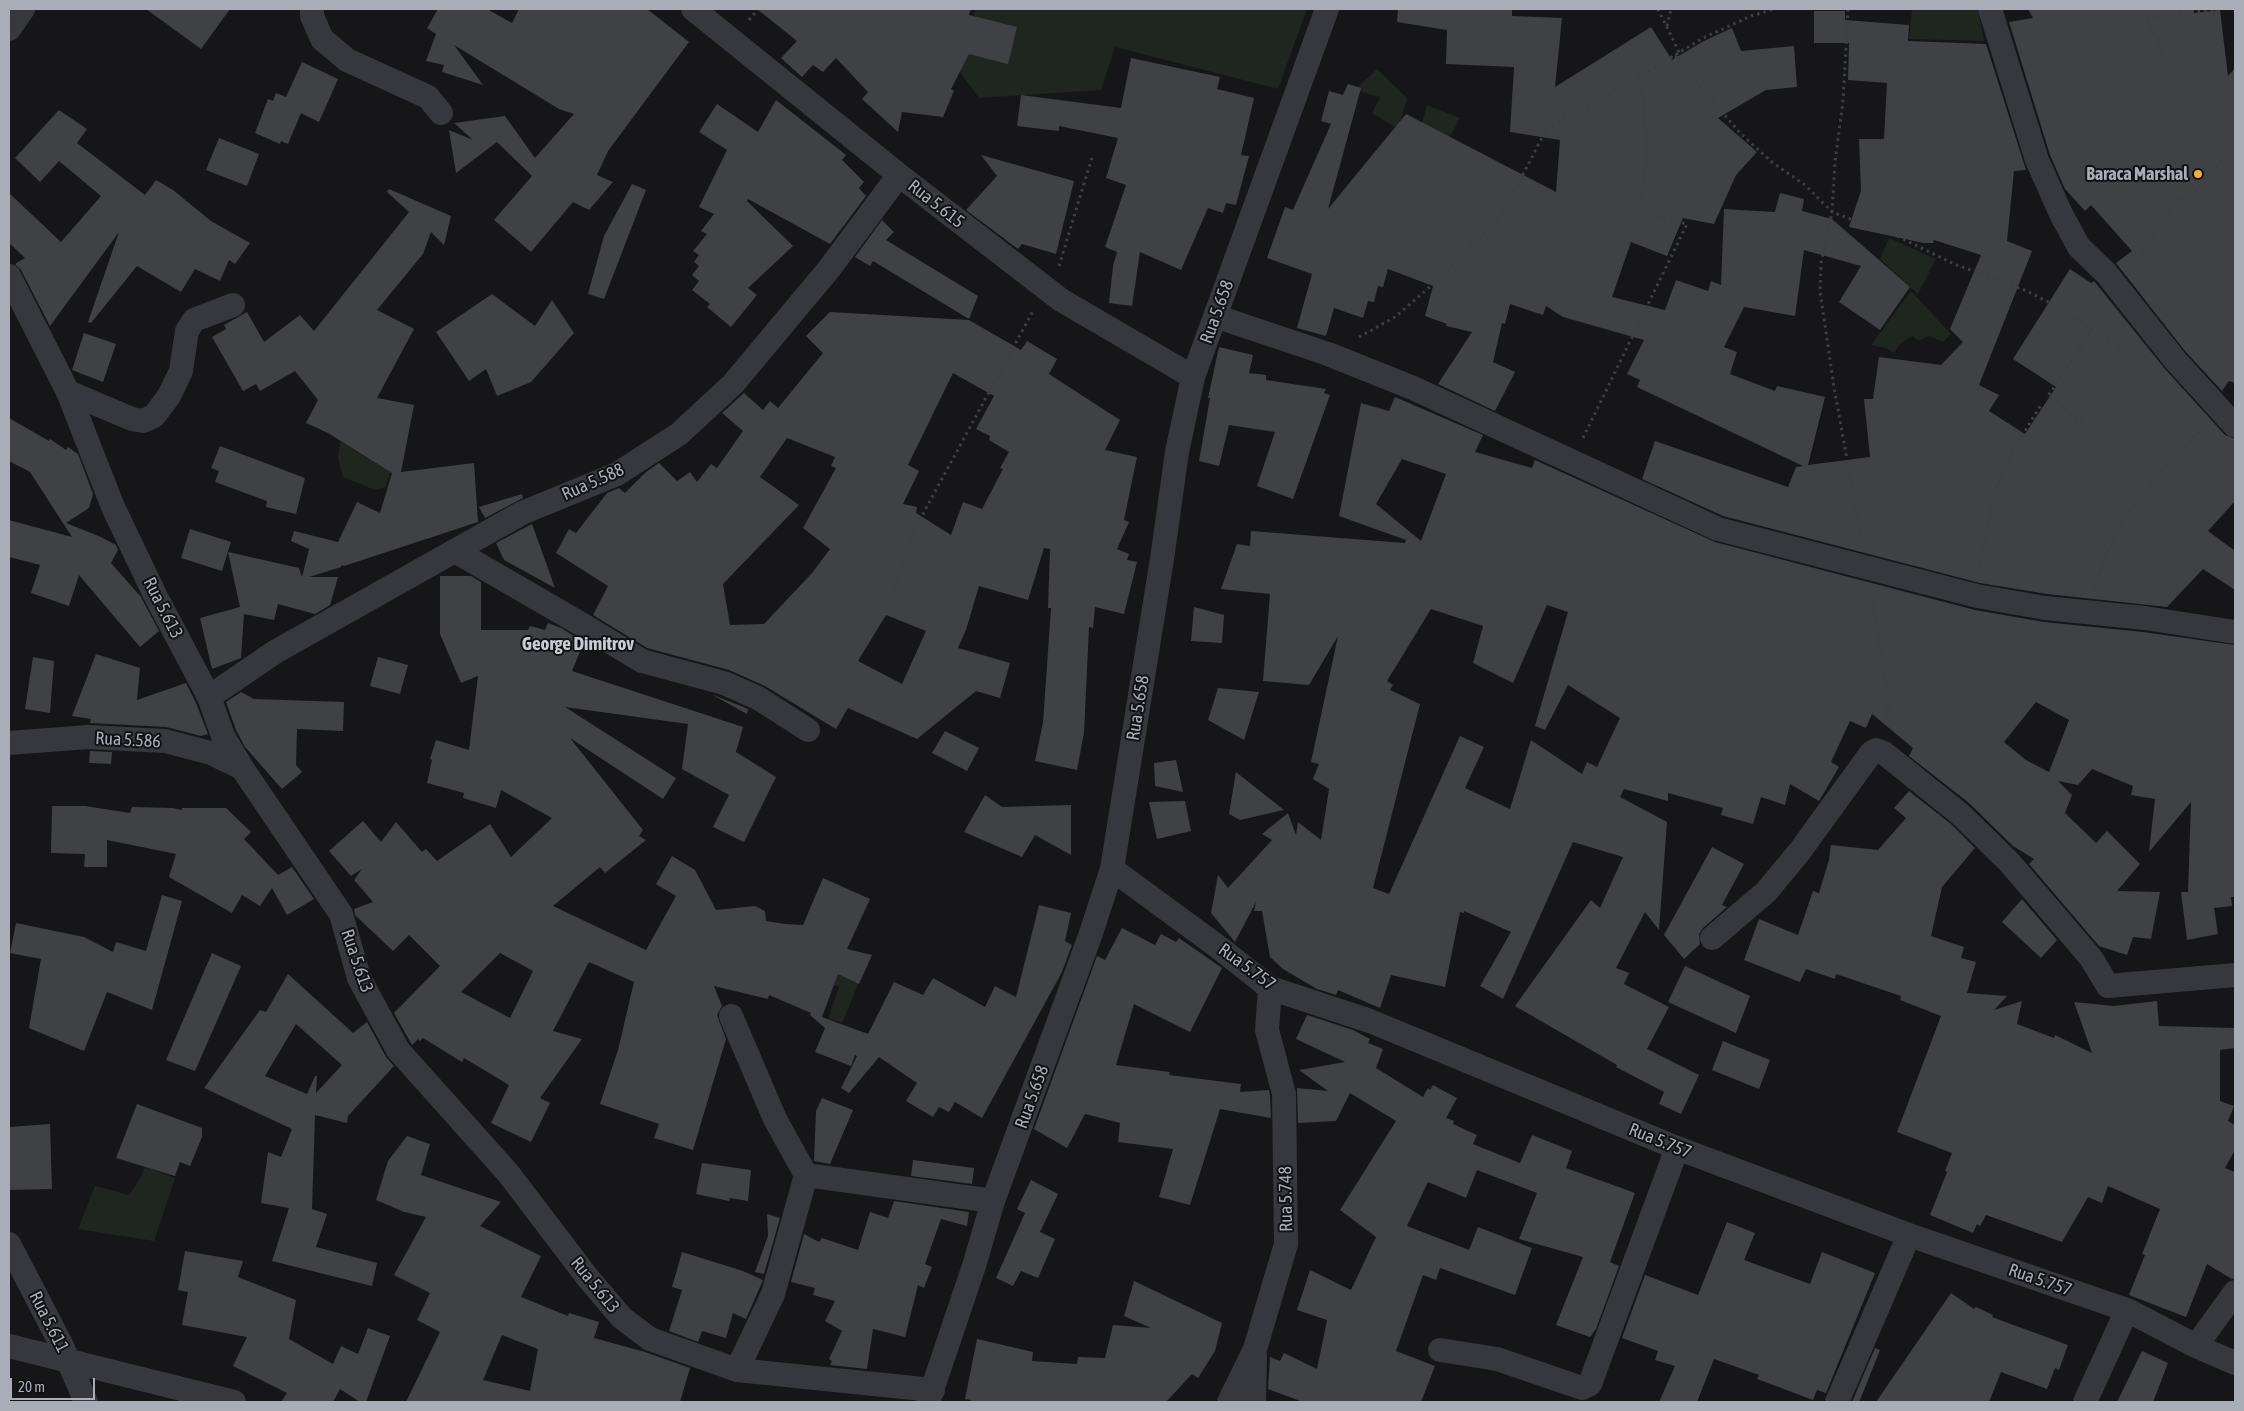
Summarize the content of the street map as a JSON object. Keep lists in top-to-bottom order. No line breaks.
{"streets":{"street":["Rua 5.615","Rua 5.658","Rua 5.588","Rua 5.613","Rua 5.586","Rua 5.757","Rua 5.748","Rua 5.611"]},"crossings":[["Rua 5.615","Rua 5.658"],["Rua 5.615","Rua 5.588"],["Rua 5.658","Rua 5.613"],["Rua 5.658","Rua 5.757"],["Rua 5.588","Rua 5.613"],["Rua 5.613","Rua 5.586"],["Rua 5.757","Rua 5.748"]],"districts":["George Dimitrov"],"places":["Baraca Marshal"],"scale_bar":"20 m"}
